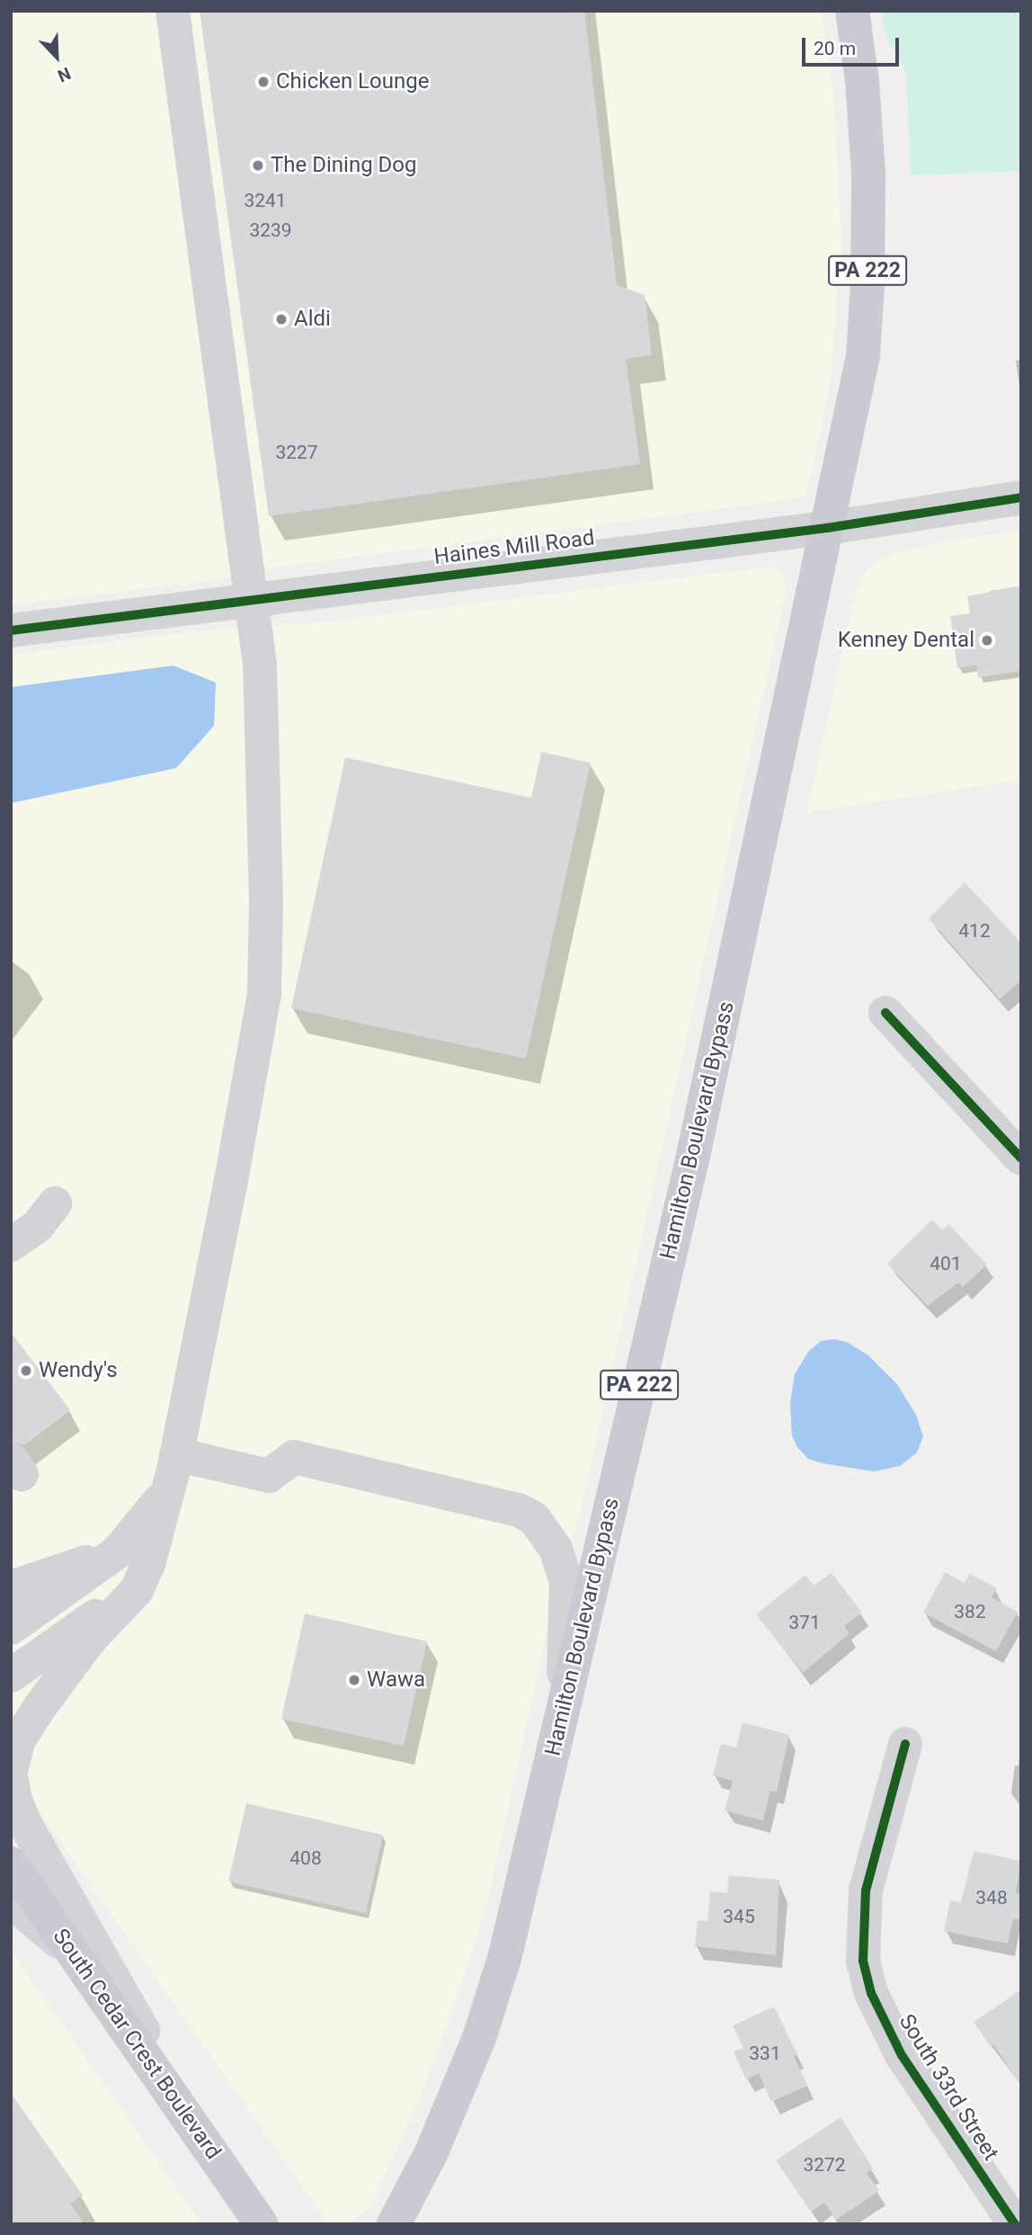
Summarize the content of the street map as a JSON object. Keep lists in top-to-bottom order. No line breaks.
{"streets":{"main road":["PA 222","Hamilton Boulevard Bypass","South Cedar Crest Boulevard"],"street":["Haines Mill Road","South 33rd Street"]},"crossings":[["Haines Mill Road","Hamilton Boulevard Bypass"]],"places":["Chicken Lounge","The Dining Dog","Aldi","Kenney Dental","Wendy's","Wawa"],"house_numbers":["3241","3239","3227","412","401","382","371","408","348","345","331","3272"],"scale_bar":"20 m","north":"bottom right"}
